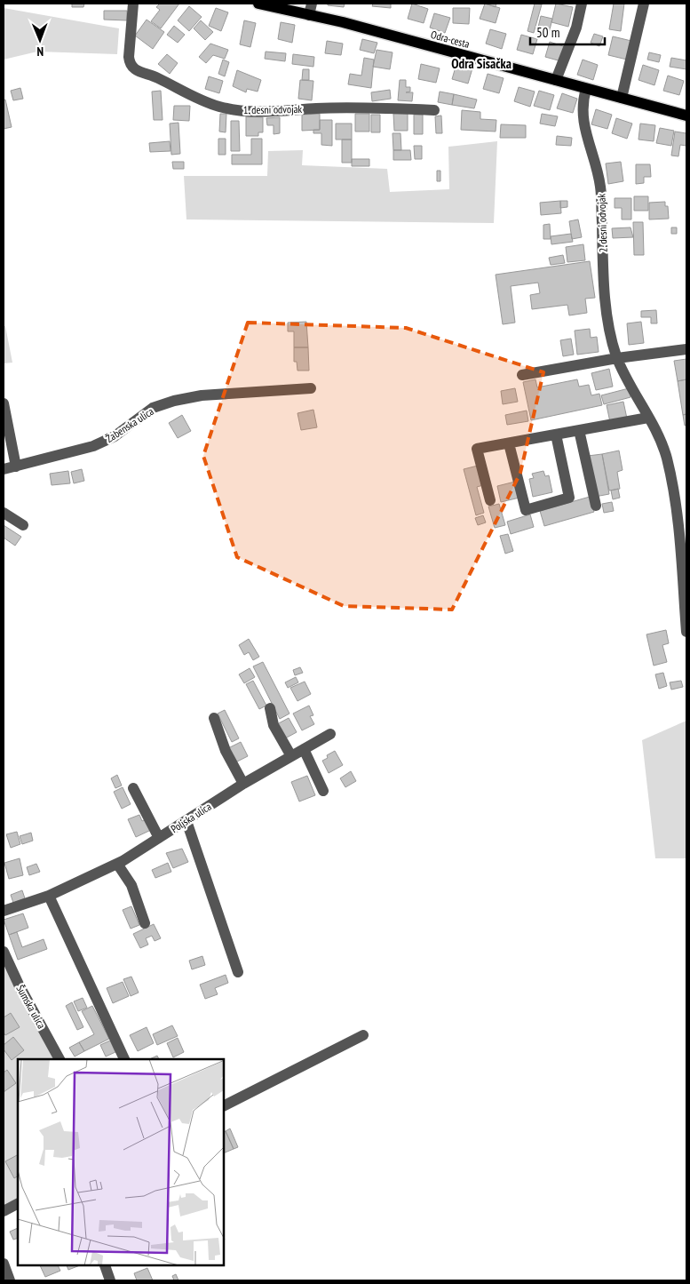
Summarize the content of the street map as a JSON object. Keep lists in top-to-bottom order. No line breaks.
{"streets":{"main road":["Odra-cesta"],"street":["1. desni odvojak","2. desni odvojak","Žabenska ulica","Poljska ulica","Šumska ulica"]},"crossings":[["Odra-cesta","2. desni odvojak"]],"districts":["Odra Sisačka"],"scale_bar":"50 m","north":"bottom"}
